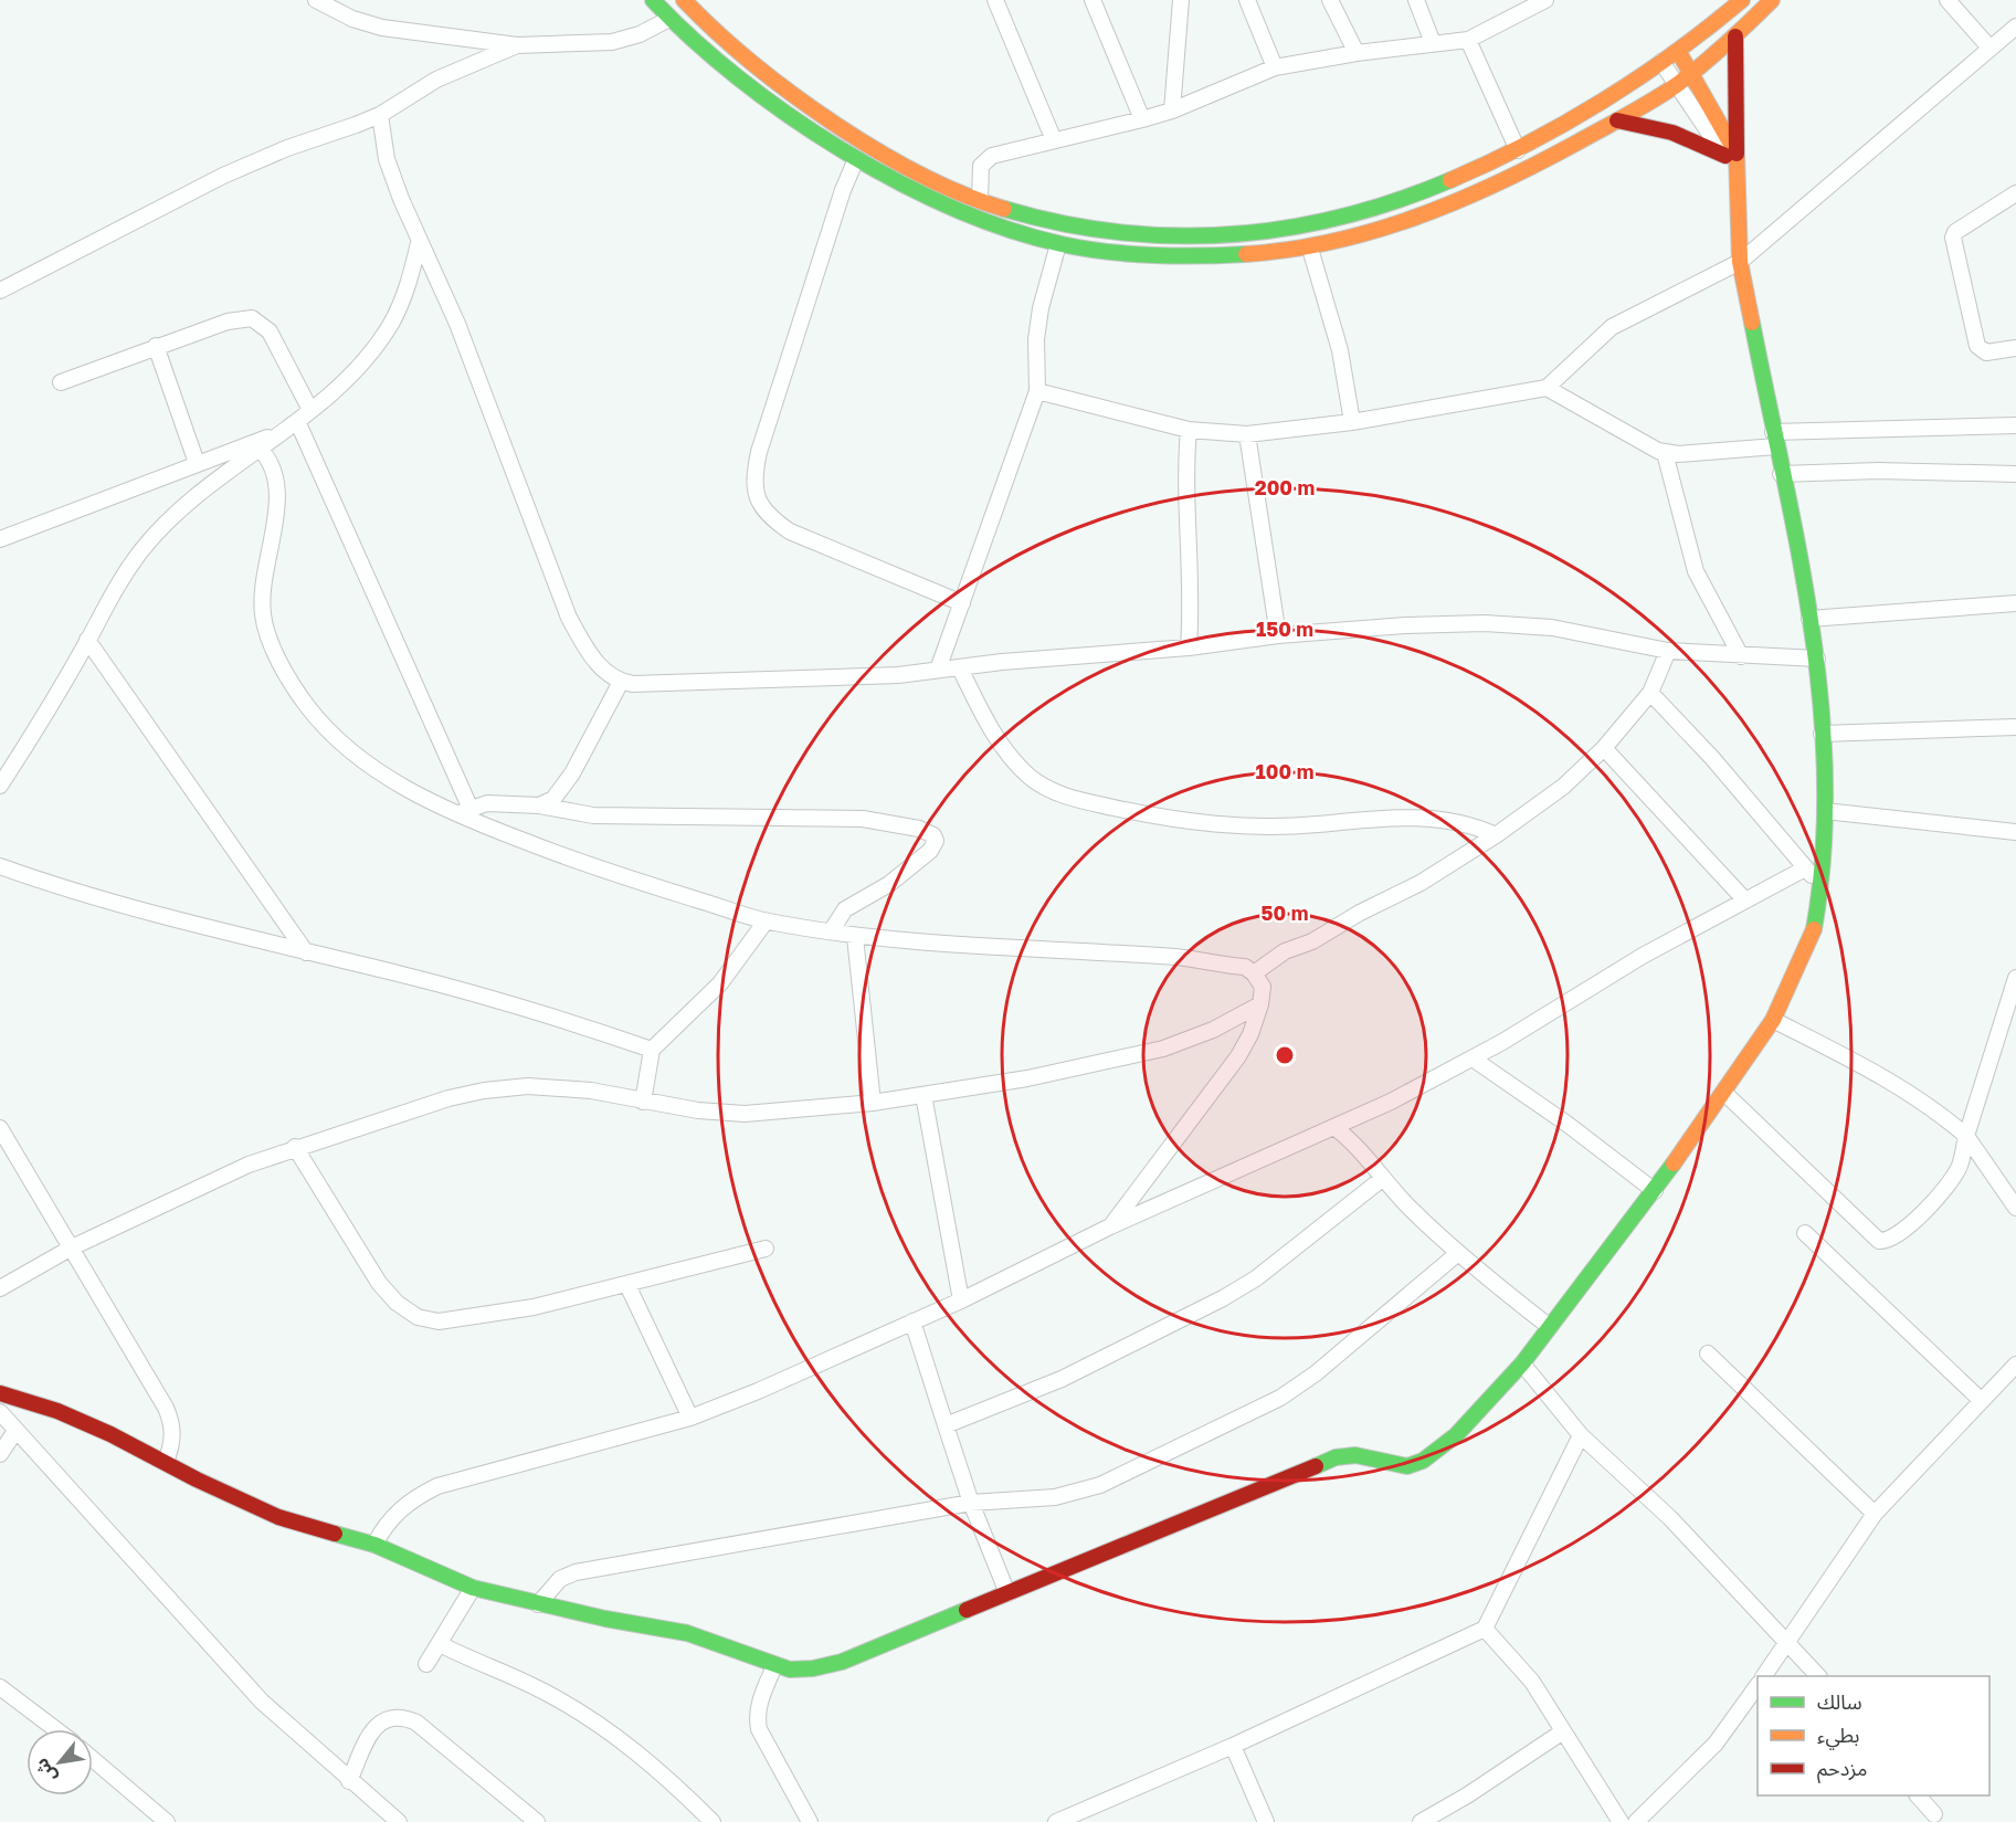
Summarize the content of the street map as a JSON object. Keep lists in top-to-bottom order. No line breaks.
{"legend":["سالك","بطيء","مزدحم"],"north":"bottom left","rings":["200 m","150 m","100 m","50 m"]}
